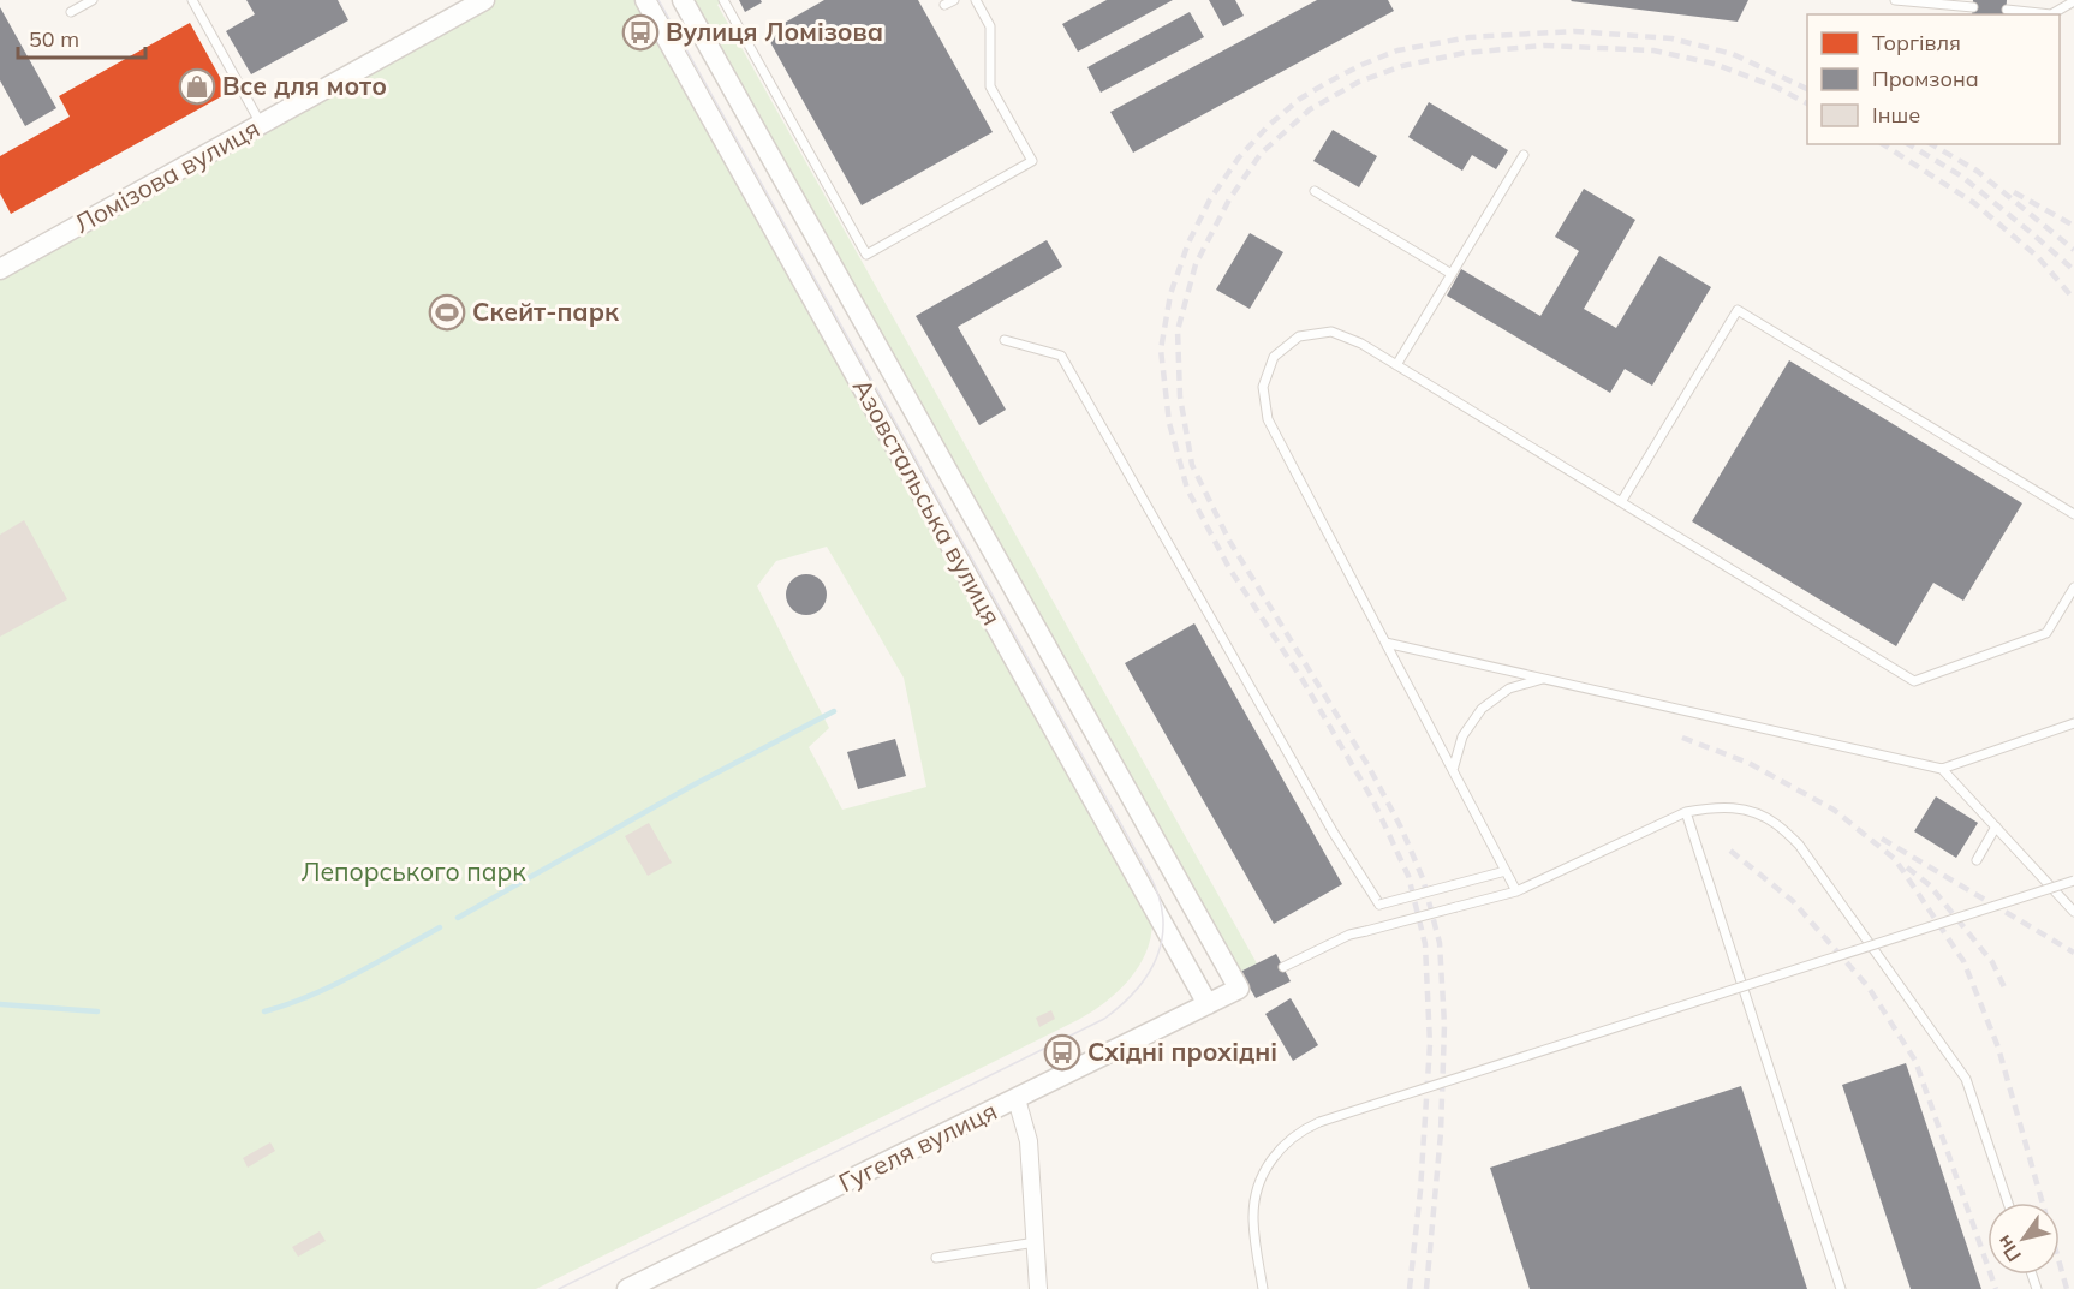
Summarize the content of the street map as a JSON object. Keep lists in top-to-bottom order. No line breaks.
{"streets":{"street":["Ломізова вулиця","Азовстальська вулиця","Гугеля вулиця"]},"crossings":[["Азовстальська вулиця","Гугеля вулиця"]],"parks":["Лепорського парк"],"places":{"bus stop":["Вулиця Ломізова","Східні прохідні"],"shop":["Все для мото"],"sports":["Скейт-парк"]},"legend":["Торгівля","Промзона","Інше"],"scale_bar":"50 m","north":"bottom left"}
